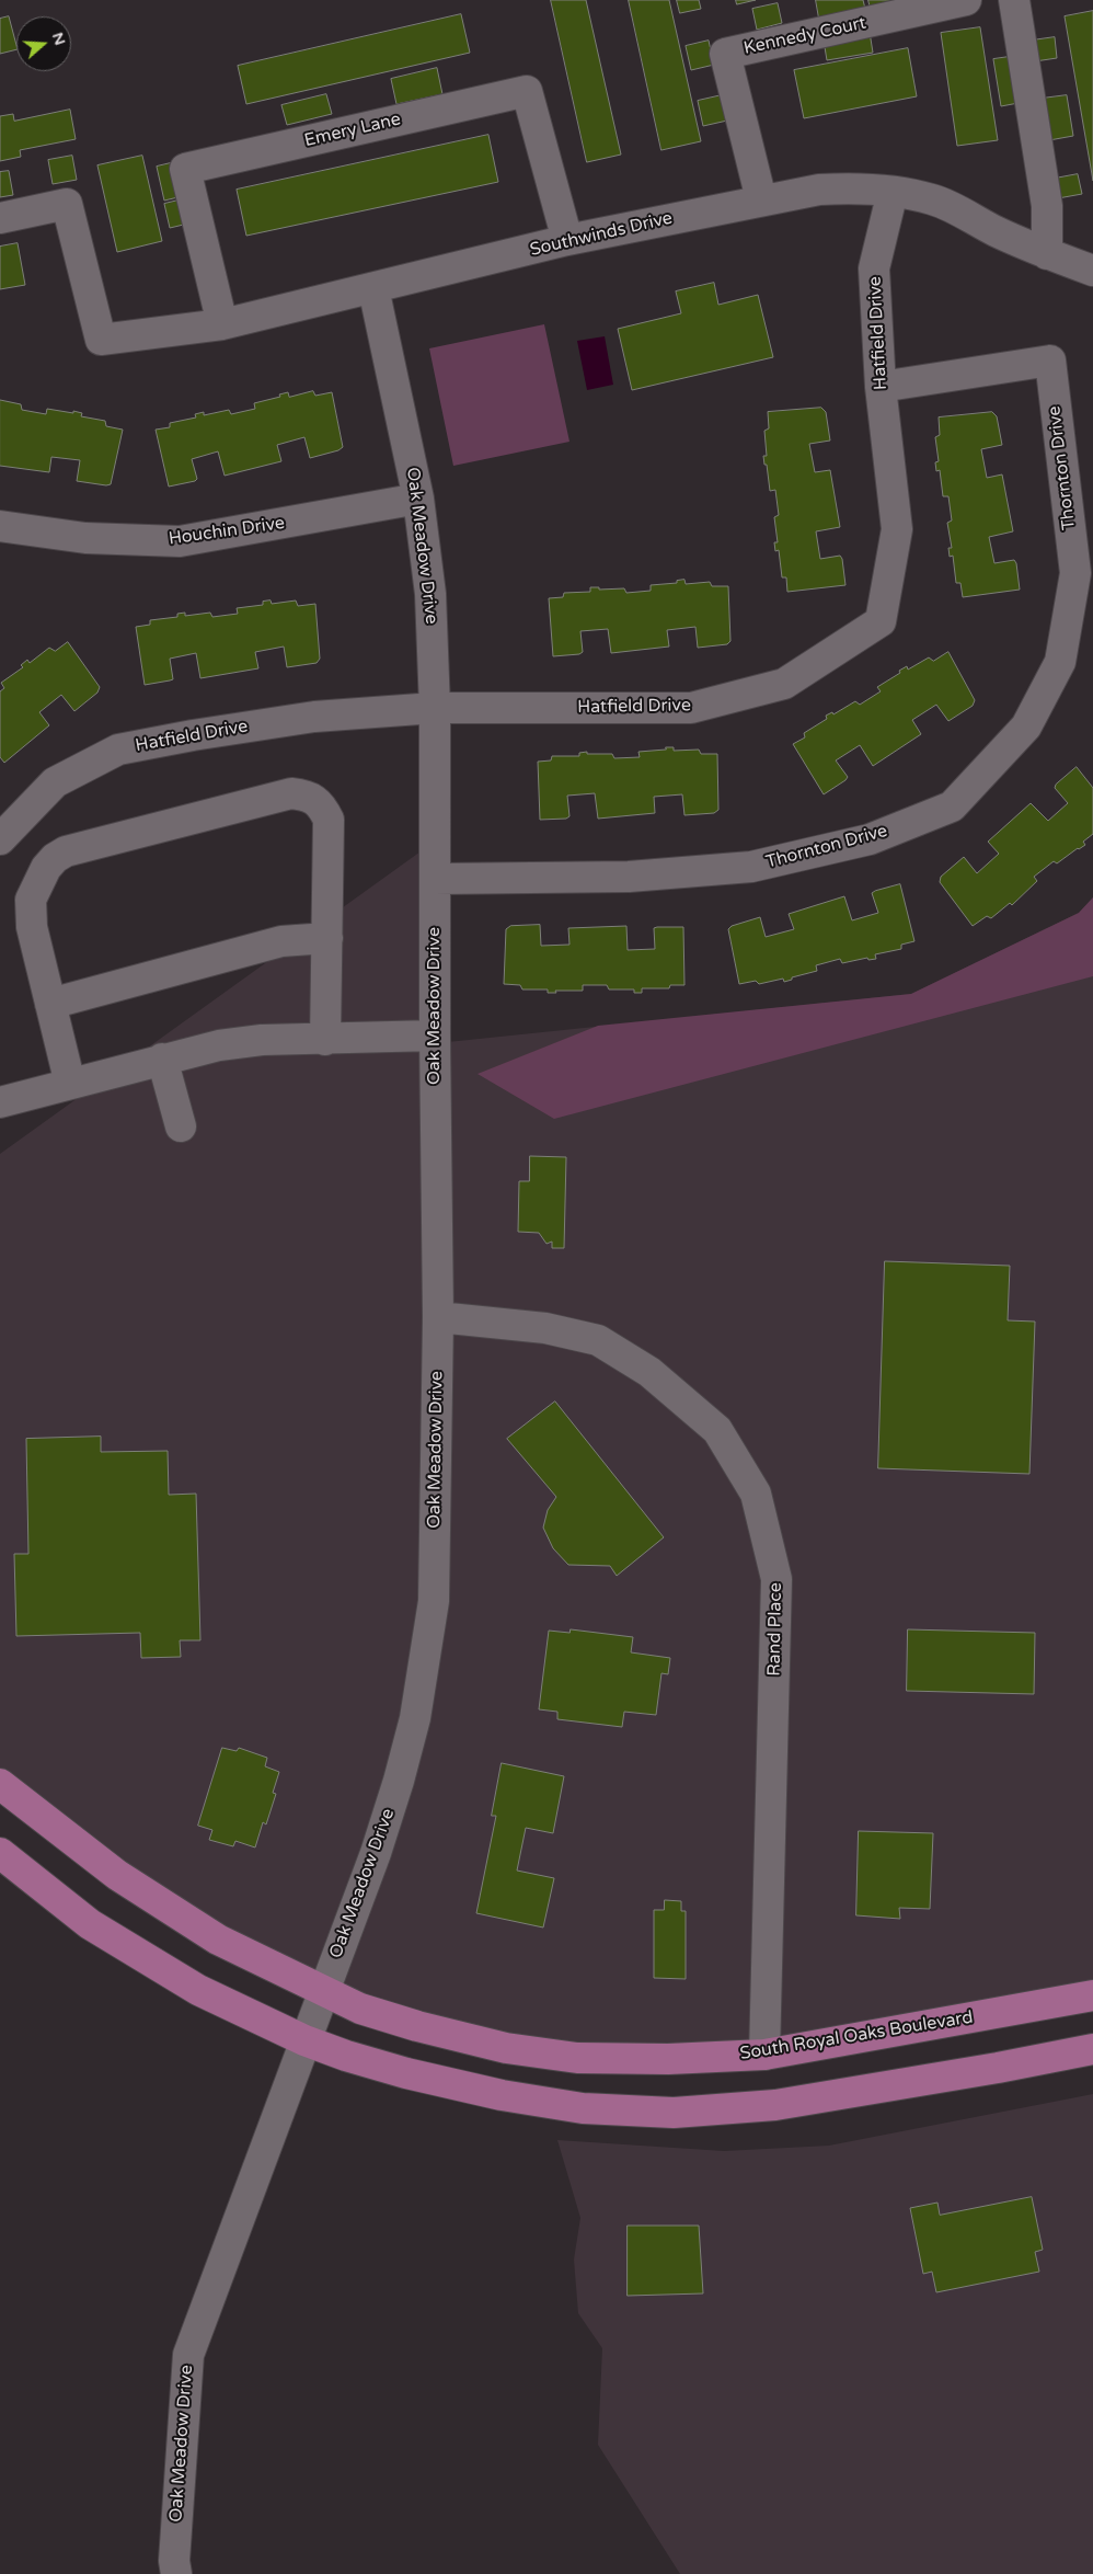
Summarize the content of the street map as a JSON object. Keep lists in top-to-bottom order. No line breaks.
{"streets":{"main road":["South Royal Oaks Boulevard"],"street":["Kennedy Court","Emery Lane","Southwinds Drive","Hatfield Drive","Thornton Drive","Houchin Drive","Oak Meadow Drive","Rand Place"]},"crossings":[["Kennedy Court","Southwinds Drive"],["Emery Lane","Southwinds Drive"],["Southwinds Drive","Hatfield Drive"],["Southwinds Drive","Oak Meadow Drive"],["Hatfield Drive","Thornton Drive"],["Hatfield Drive","Oak Meadow Drive"],["Thornton Drive","Oak Meadow Drive"],["Houchin Drive","Oak Meadow Drive"],["Oak Meadow Drive","Rand Place"],["Oak Meadow Drive","South Royal Oaks Boulevard"],["Rand Place","South Royal Oaks Boulevard"]],"north":"right"}
